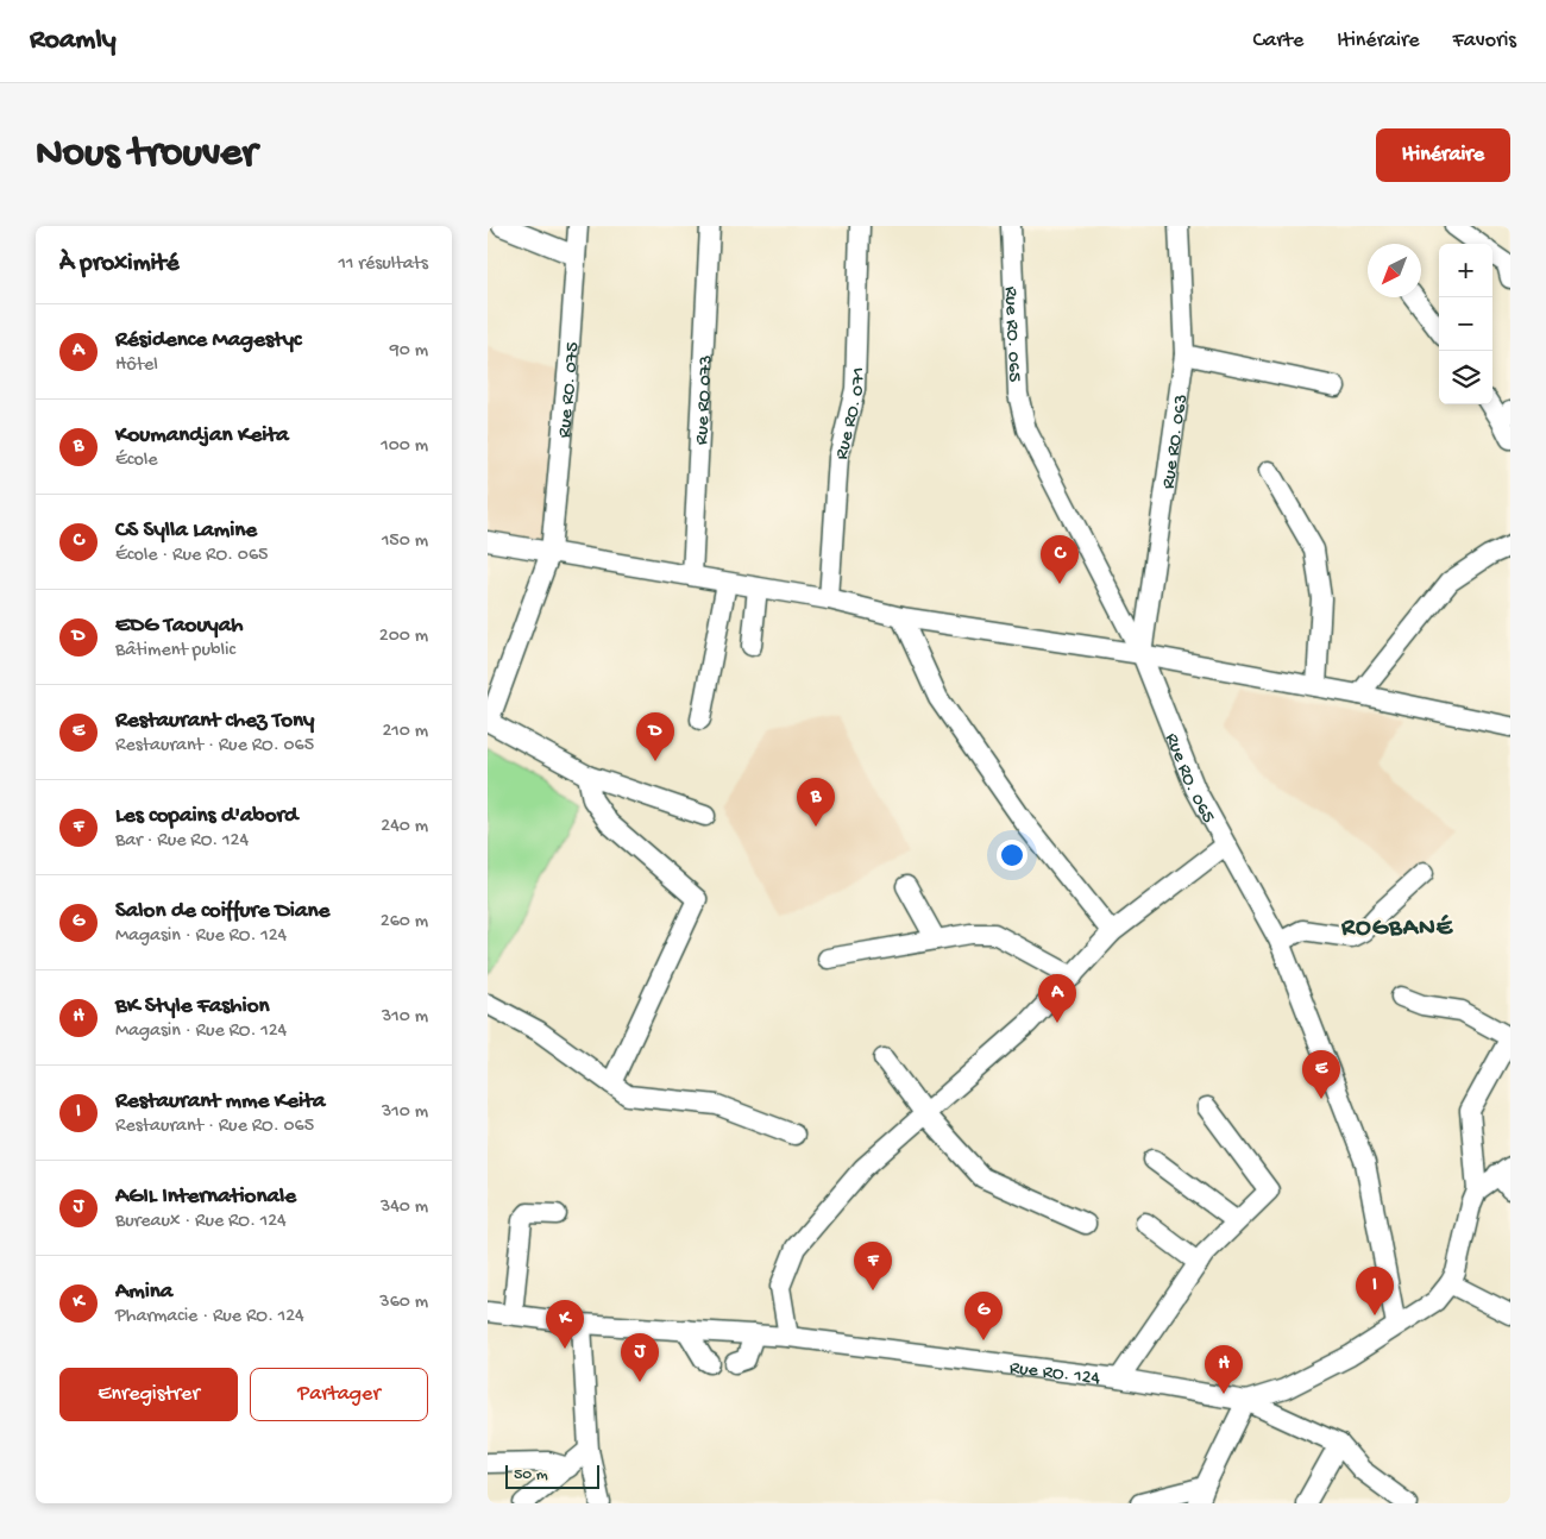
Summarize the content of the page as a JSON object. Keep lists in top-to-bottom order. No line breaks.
{"streets":{"street":["Rue RO. 065","Rue RO. 075","Rue RO 073","Rue RO. 071","Rue RO. 063","Rue RO. 124"]},"crossings":[["Rue RO. 065","Rue RO. 063"],["Rue RO. 065","Rue RO. 124"]],"districts":["ROGBANÉ"],"scale_bar":"50 m","north":"bottom left","page":{"header":"Roamly","nav":["Carte","Itinéraire","Favoris"],"buttons":["Itinéraire",["Enregistrer","Partager"]],"title":"Nous trouver","heading":["À proximité","11 résultats"],"map_buttons":["+","−"],"list":[{"mark":"A","name":"Résidence Magestyc","note":"Hôtel","value":"90 m"},{"mark":"B","name":"Koumandjan Keita","note":"École","value":"100 m"},{"mark":"C","name":"CS Sylla Lamine","note":"École · Rue RO. 065","value":"150 m"},{"mark":"D","name":"EDG Taouyah","note":"Bâtiment public","value":"200 m"},{"mark":"E","name":"Restaurant chez Tony","note":"Restaurant · Rue RO. 065","value":"210 m"},{"mark":"F","name":"Les copains d'abord","note":"Bar · Rue RO. 124","value":"240 m"},{"mark":"G","name":"Salon de coiffure Diane","note":"Magasin · Rue RO. 124","value":"260 m"},{"mark":"H","name":"BK Style Fashion","note":"Magasin · Rue RO. 124","value":"310 m"},{"mark":"I","name":"Restaurant mme Keita","note":"Restaurant · Rue RO. 065","value":"310 m"},{"mark":"J","name":"AGIL Internationale","note":"Bureaux · Rue RO. 124","value":"340 m"},{"mark":"K","name":"Amina","note":"Pharmacie · Rue RO. 124","value":"360 m"}],"pins":["C","D","B","A","E","F","I","G","K","J","H"],"scale":"50 m"}}
